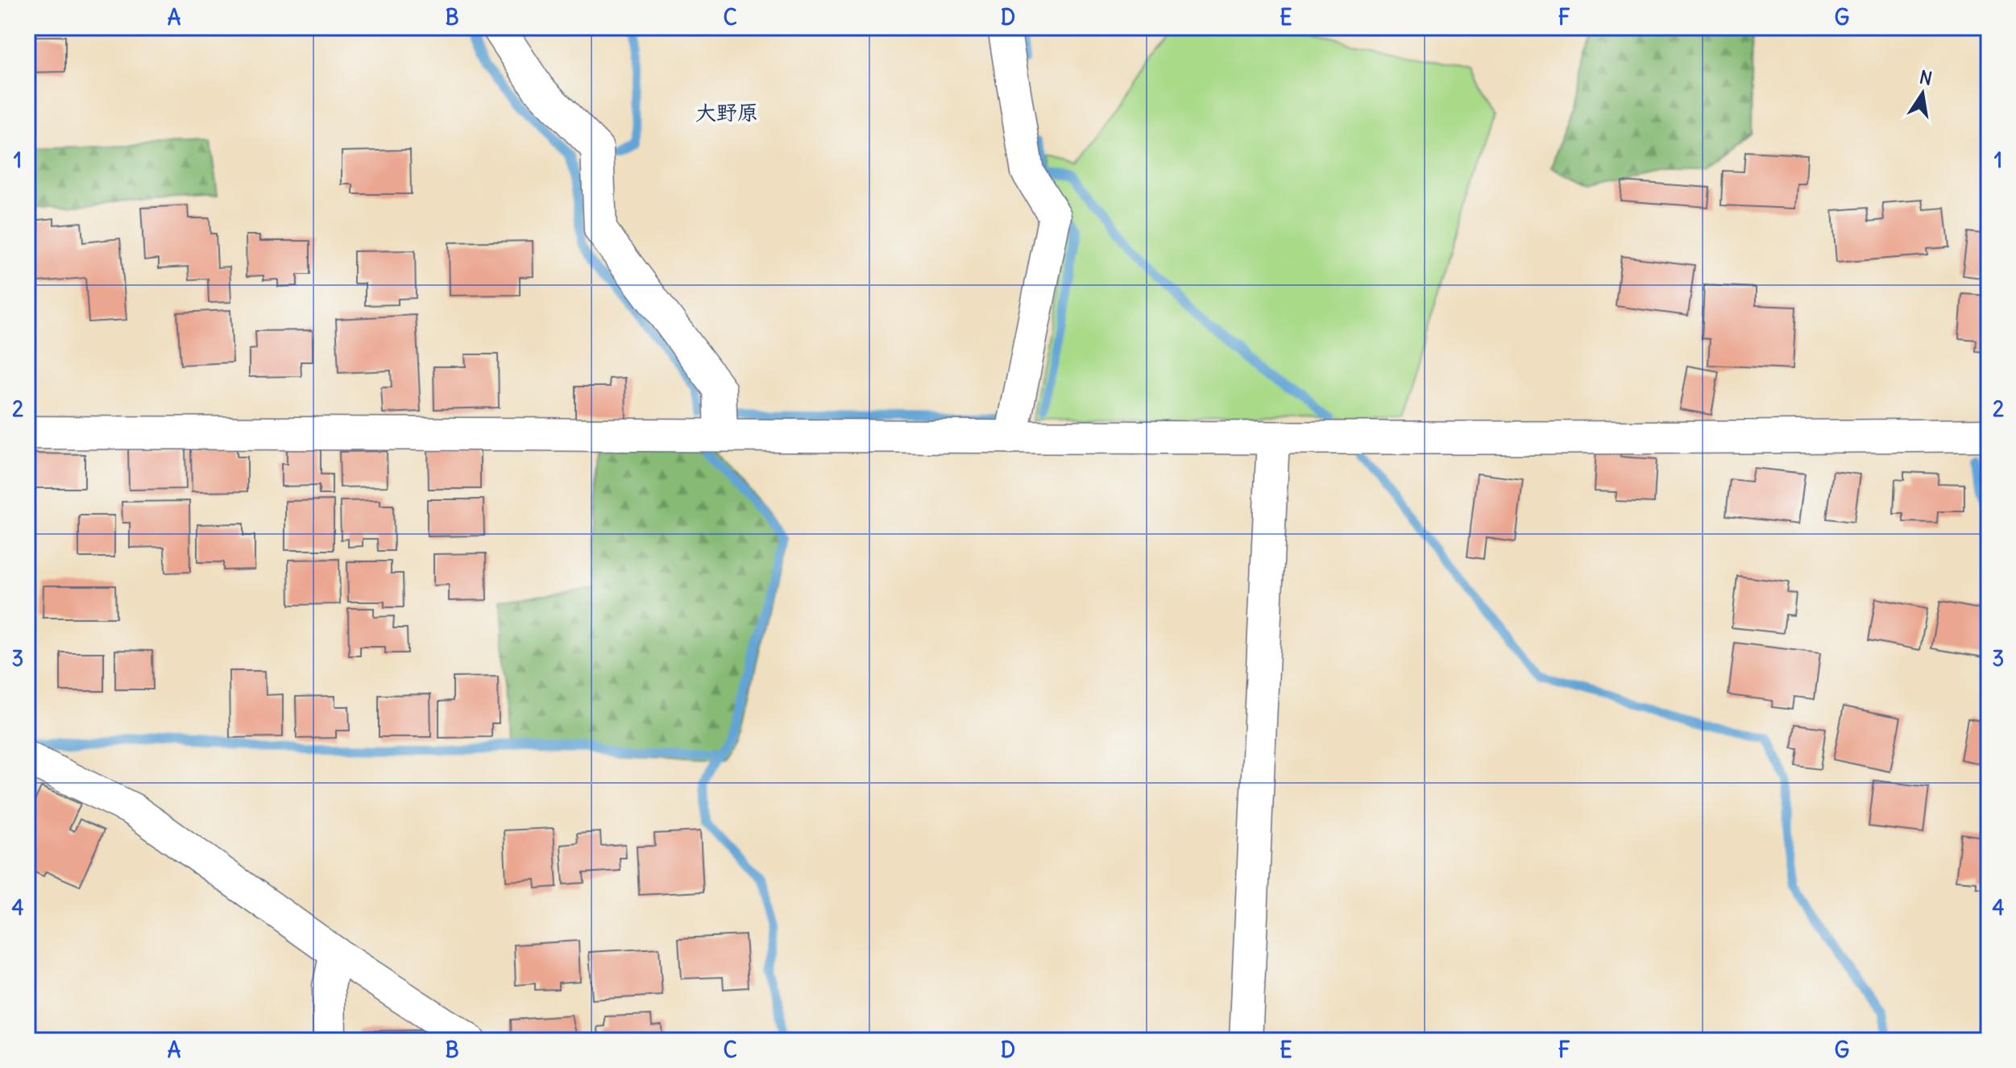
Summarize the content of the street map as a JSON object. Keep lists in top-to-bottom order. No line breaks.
{"districts":["大野原"],"north":"top","grid":{"columns":["A","B","C","D","E","F","G"],"rows":["1","2","3","4"]}}
